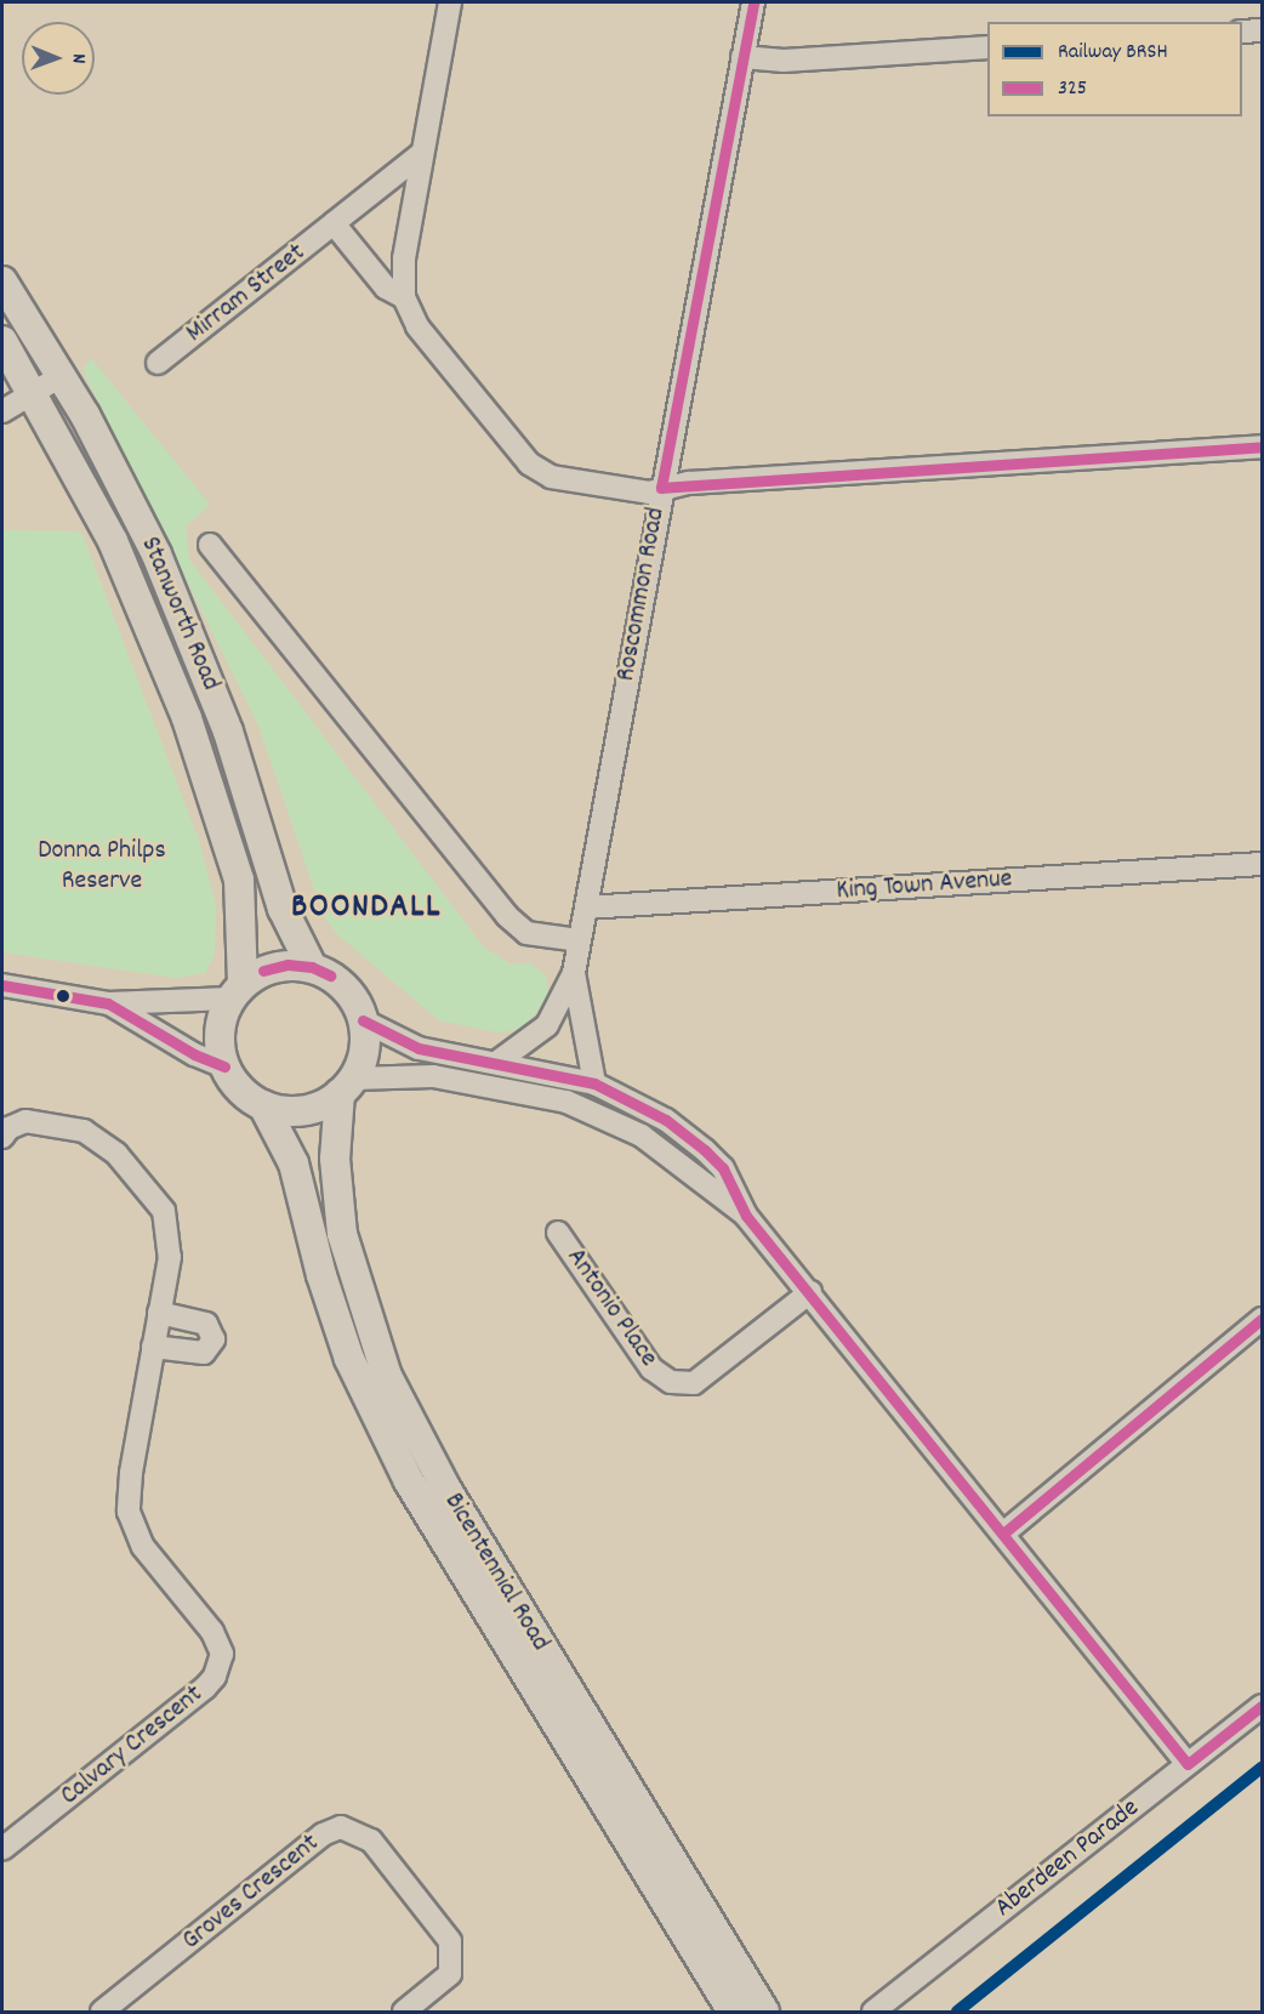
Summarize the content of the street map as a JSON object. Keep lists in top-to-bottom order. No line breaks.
{"streets":{"main road":["Stanworth Road","Bicentennial Road"],"street":["Mirram Street","Roscommon Road","King Town Avenue","Antonio Place","Calvary Crescent","Aberdeen Parade","Groves Crescent"]},"crossings":[["Roscommon Road","Stanworth Road"],["Roscommon Road","King Town Avenue"],["Stanworth Road","Bicentennial Road"]],"districts":["BOONDALL"],"parks":["Donna Philps Reserve"],"lines":["transit line 325","rail line BRSH"],"legend":["Railway BRSH","325"],"north":"right"}
